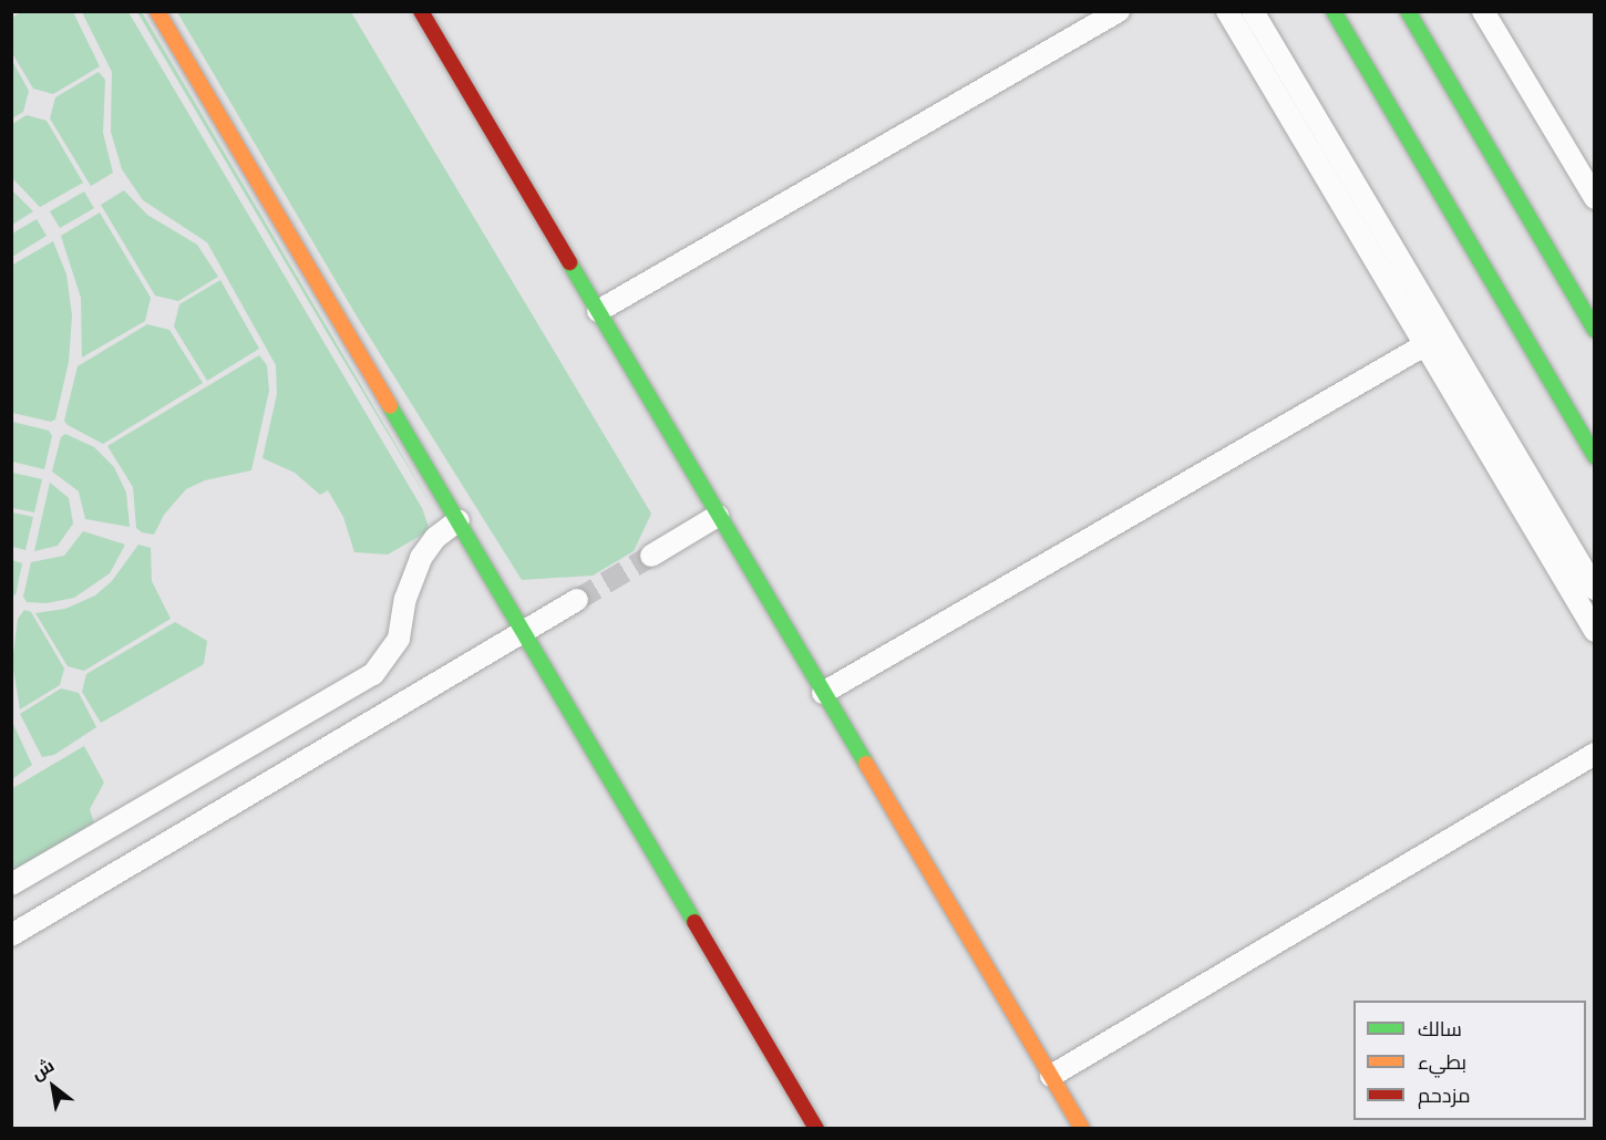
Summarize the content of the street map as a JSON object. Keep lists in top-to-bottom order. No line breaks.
{"legend":["سالك","بطيء","مزدحم"],"north":"top left"}
